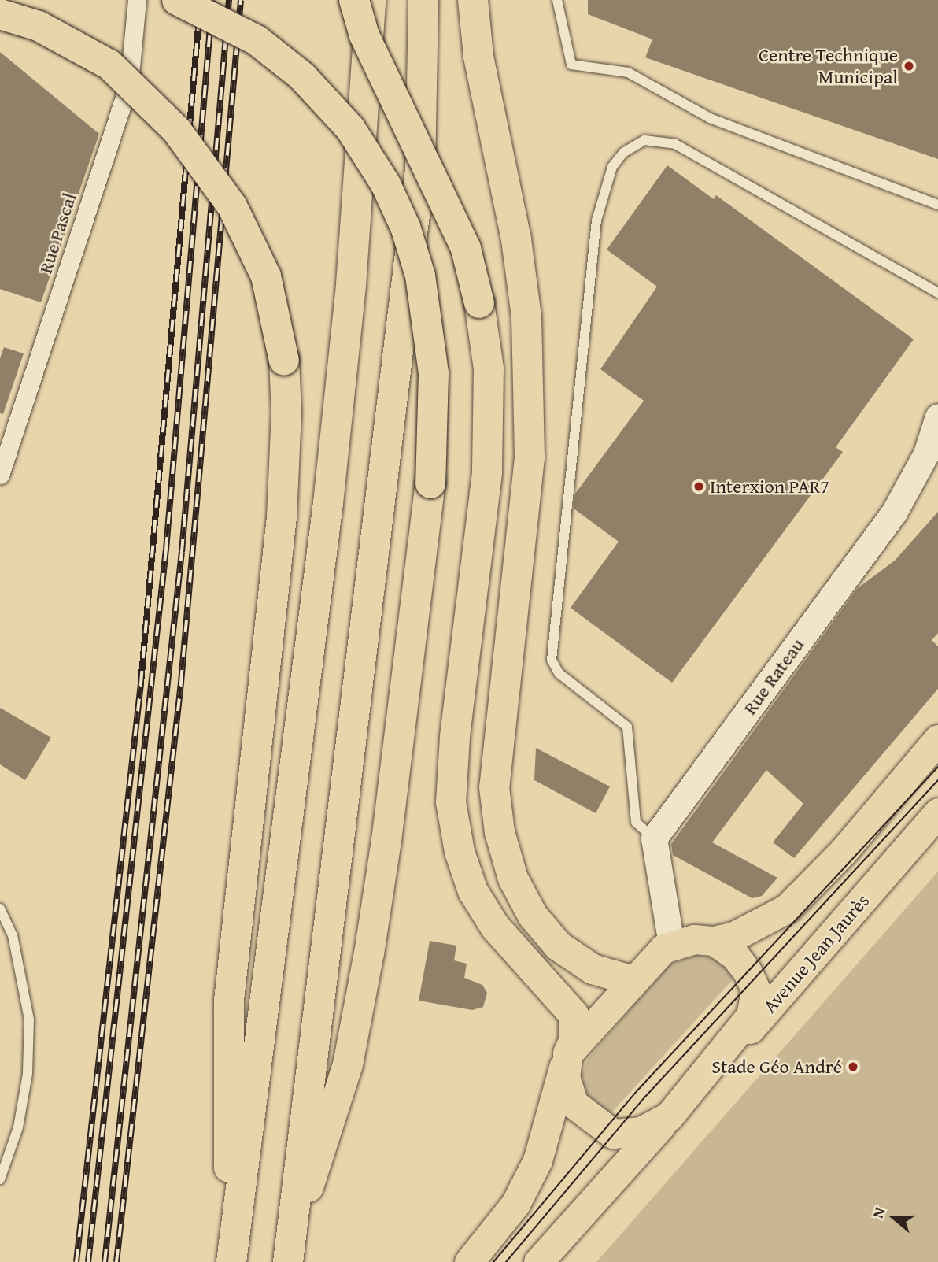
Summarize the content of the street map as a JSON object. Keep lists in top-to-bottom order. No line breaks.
{"streets":{"main road":["Avenue Jean Jaurès"],"street":["Rue Pascal","Rue Rateau"]},"places":["Centre Technique Municipal","Interxion PAR7","Stade Géo André"],"north":"left"}
